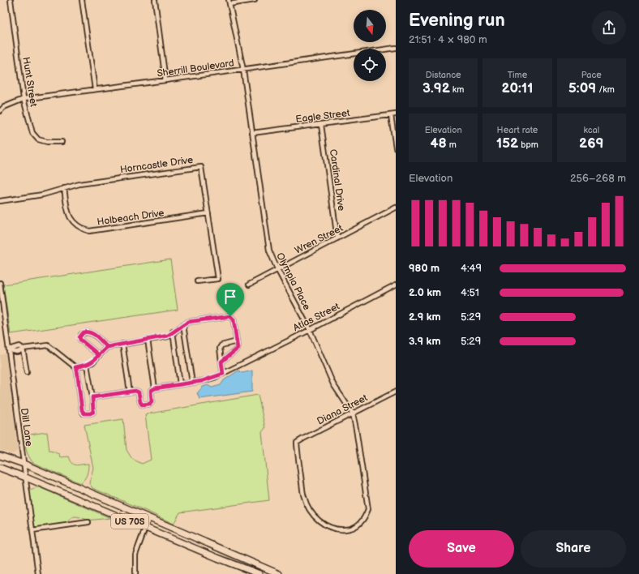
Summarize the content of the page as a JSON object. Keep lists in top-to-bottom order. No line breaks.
{"streets":{"main road":["US 70S"],"street":["Sherrill Boulevard","Hunt Street","Eagle Street","Horncastle Drive","Cardinal Drive","Holbeach Drive","Wren Street","Olympia Place","Atlas Street","Diana Street","Dill Lane"]},"crossings":[["Sherrill Boulevard","Hunt Street"],["Sherrill Boulevard","Olympia Place"],["Eagle Street","Cardinal Drive"],["Eagle Street","Olympia Place"],["Horncastle Drive","Holbeach Drive"],["Cardinal Drive","Wren Street"],["Wren Street","Olympia Place"],["Olympia Place","Atlas Street"],["Olympia Place","Diana Street"],["Dill Lane","US 70S"]],"north":"bottom","page":{"heading":["Evening run","21:51 · 4 × 980 m"],"stats":[["Distance","3.92 km"],["Time","20:11"],["Pace","5:09 /km"],["Elevation","48 m"],["Heart rate","152 bpm"],["kcal","269"]],"chart":["Elevation","256–268 m"],"list":[{"name":"980 m","note":"4:49"},{"name":"2.0 km","note":"4:51"},{"name":"2.9 km","note":"5:29"},{"name":"3.9 km","note":"5:29"}],"buttons":["Save","Share"]}}
